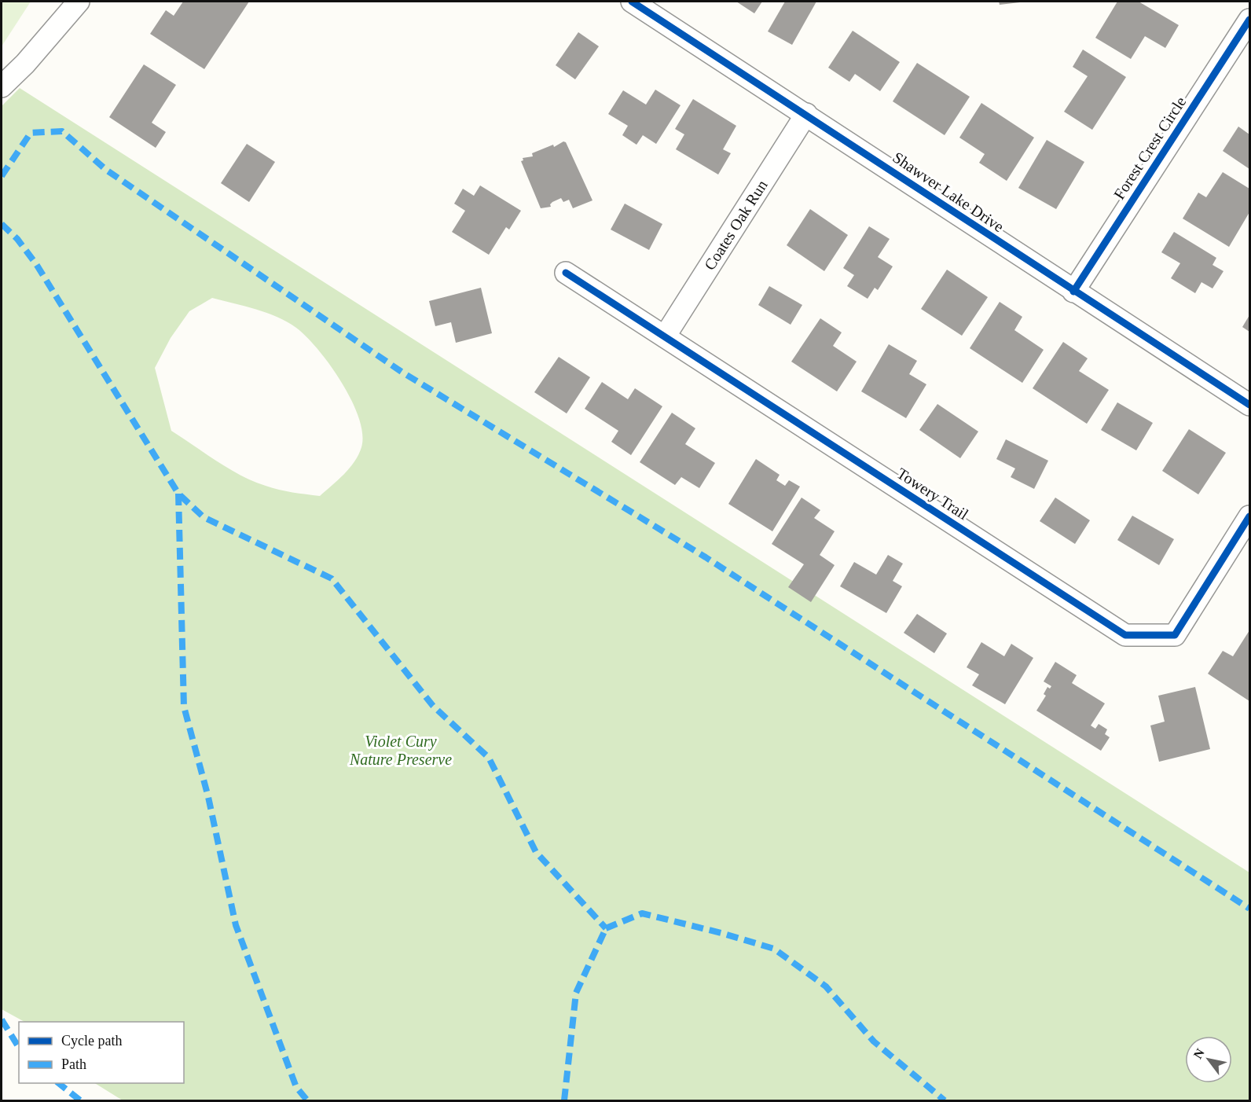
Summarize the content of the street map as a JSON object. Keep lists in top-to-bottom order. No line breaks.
{"streets":{"street":["Forest Crest Circle","Shawver Lake Drive","Coates Oak Run","Towery Trail"]},"crossings":[["Forest Crest Circle","Shawver Lake Drive"],["Shawver Lake Drive","Coates Oak Run"],["Coates Oak Run","Towery Trail"]],"parks":["Violet Cury Nature Preserve"],"legend":["Cycle path","Path"],"north":"top left"}
